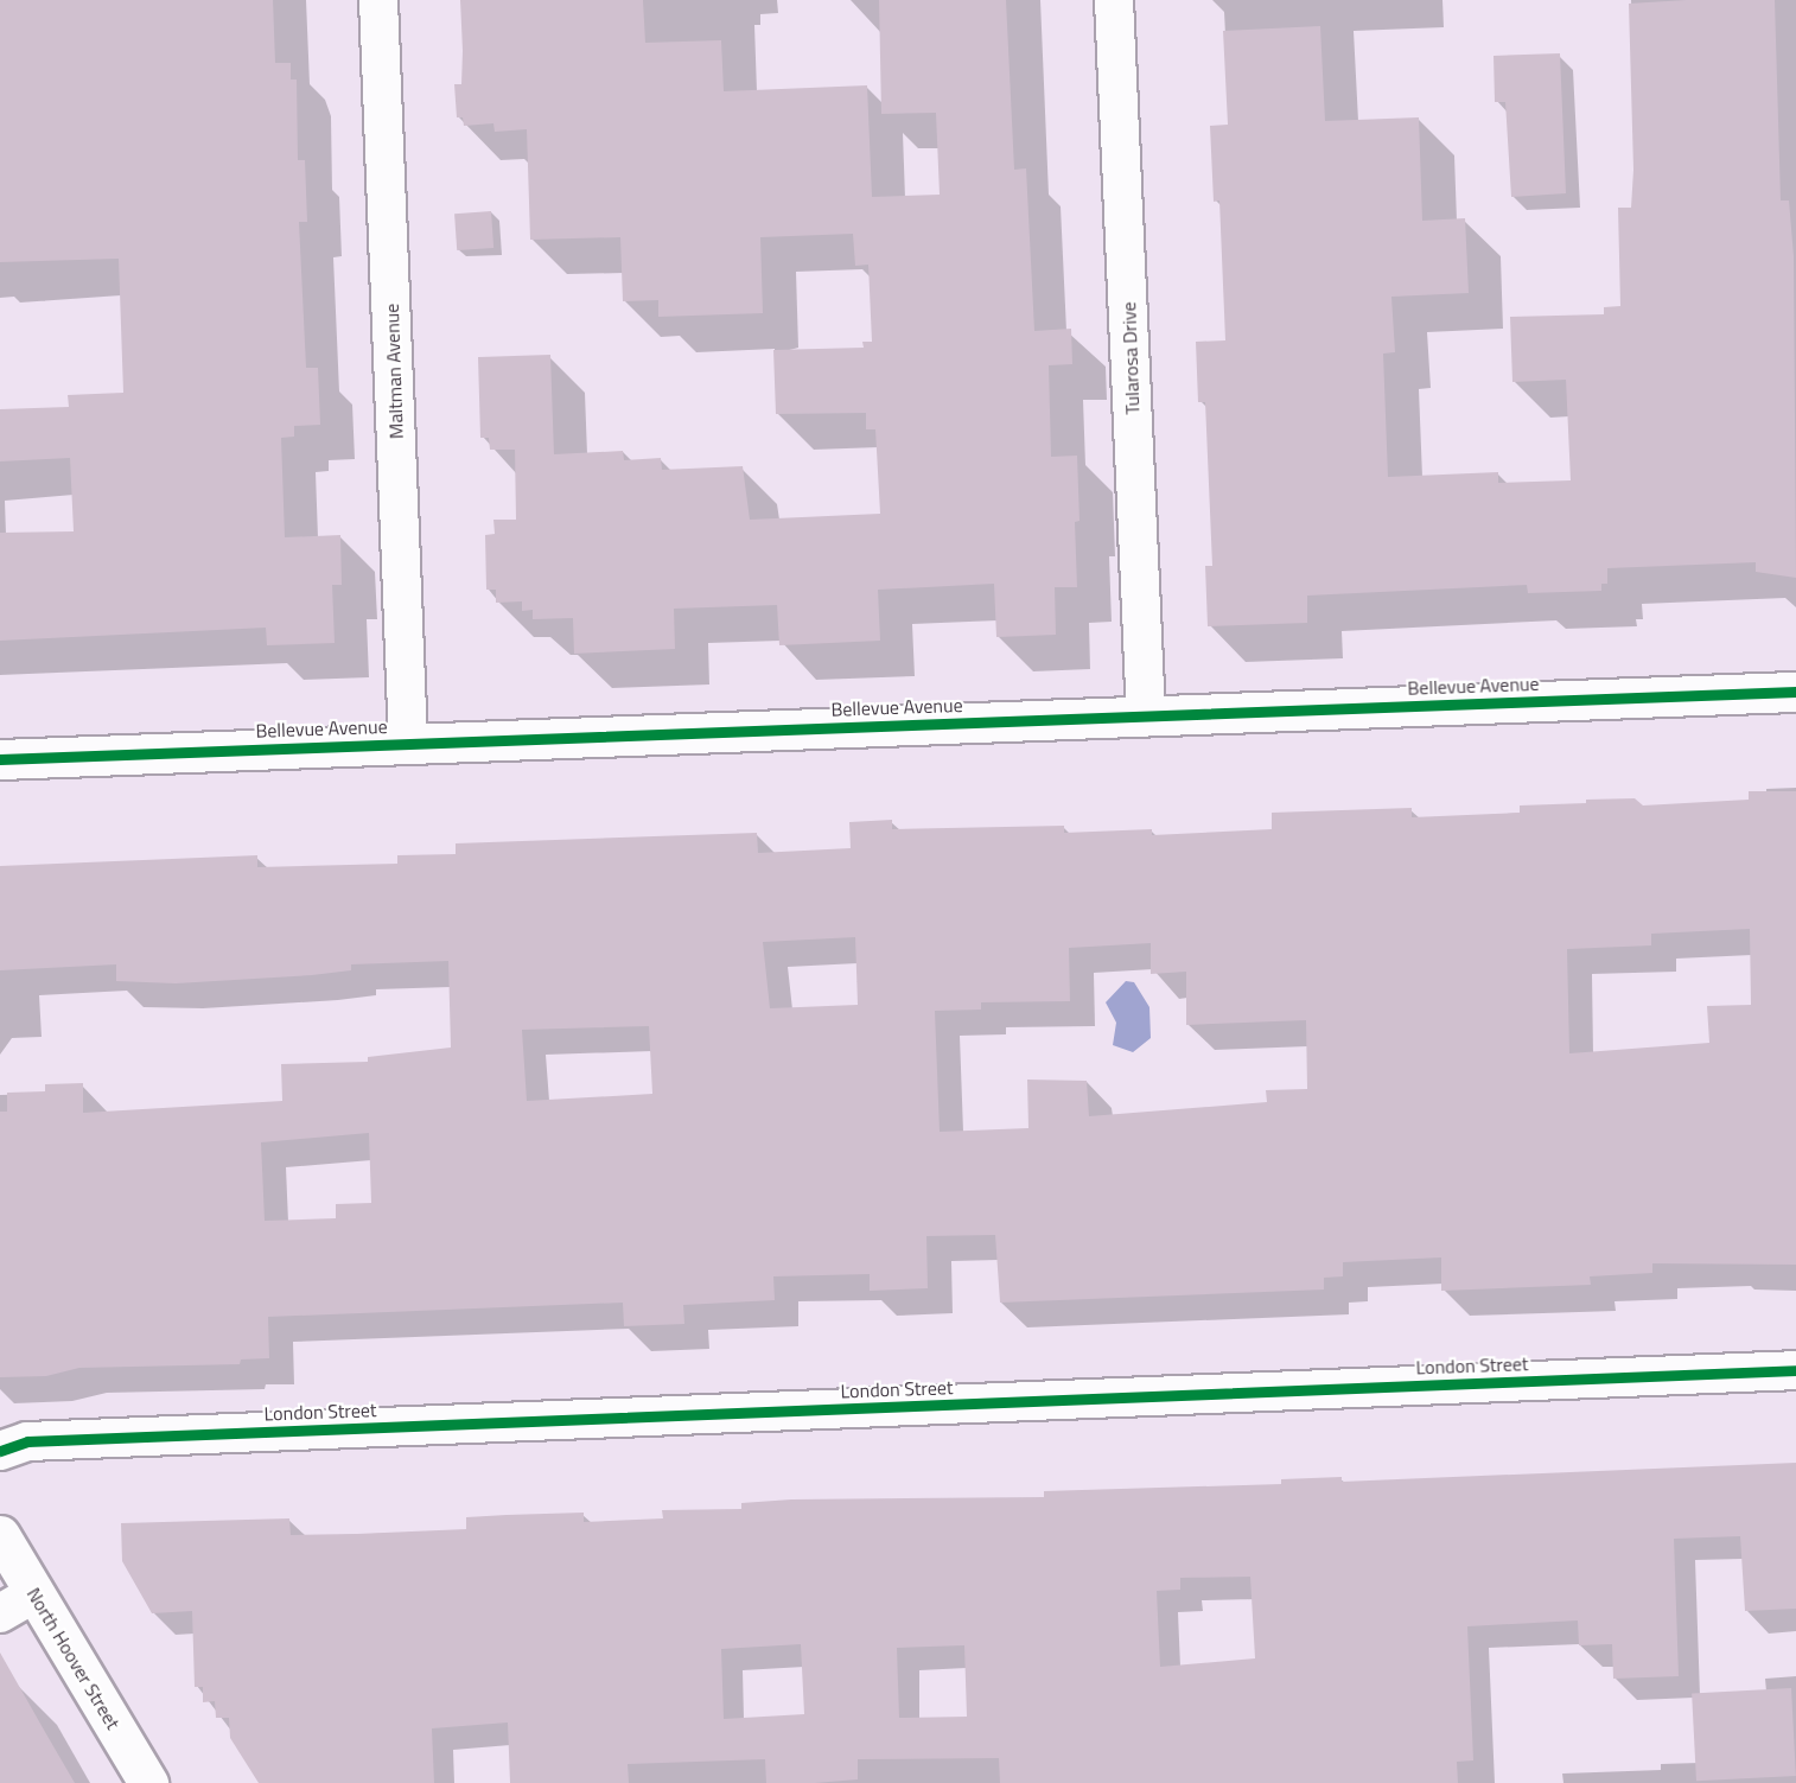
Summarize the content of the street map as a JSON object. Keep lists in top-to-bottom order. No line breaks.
{"streets":{"street":["Tularosa Drive","Maltman Avenue","Bellevue Avenue","London Street","North Hoover Street"]},"crossings":[["Tularosa Drive","Bellevue Avenue"],["Maltman Avenue","Bellevue Avenue"]]}
